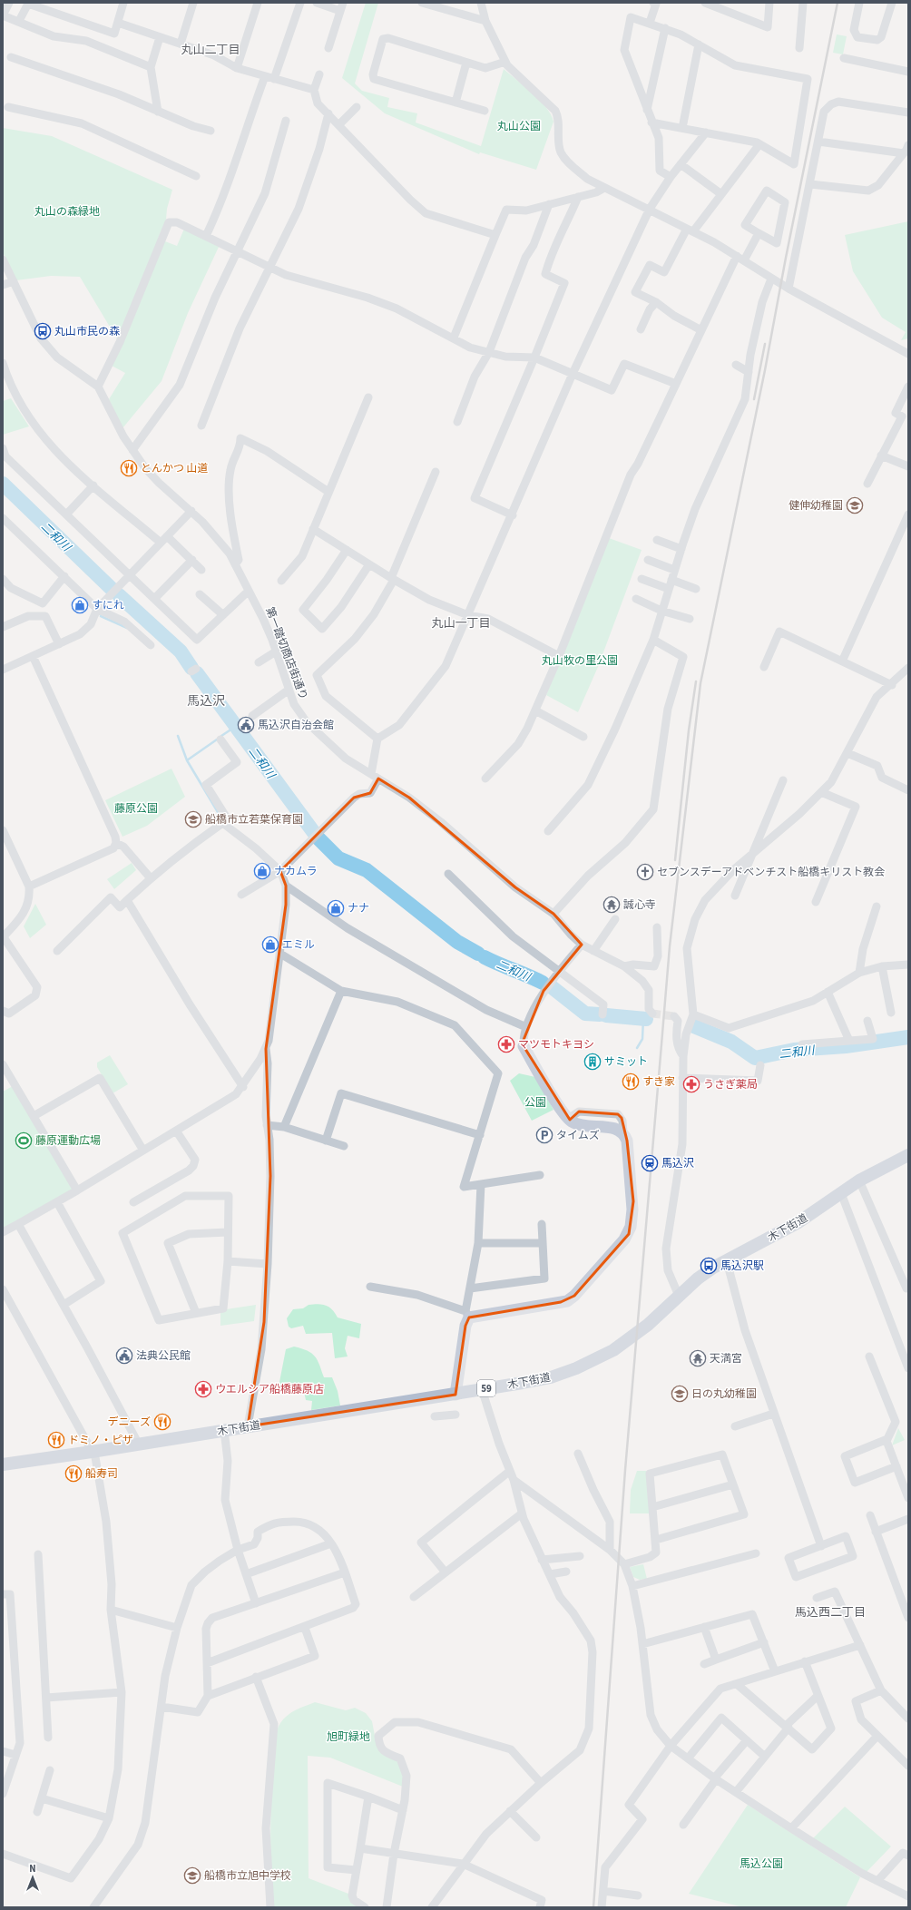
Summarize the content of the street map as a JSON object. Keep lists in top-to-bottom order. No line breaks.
{"streets":{"main road":["木下街道","59"],"street":["第一踏切商店街通り"]},"districts":["丸山二丁目","丸山一丁目","馬込沢","馬込西二丁目"],"water":["二和川"],"parks":["丸山公園","丸山の森緑地","丸山牧の里公園","藤原公園","公園","旭町緑地","馬込公園"],"places":{"bus stop":["丸山市民の森","馬込沢駅"],"restaurant":["とんかつ 山道","すき家","デニーズ","ドミノ・ピザ","船寿司"],"school or university":["健伸幼稚園","船橋市立若葉保育園","日の丸幼稚園","船橋市立旭中学校"],"shop":["すにれ","ナカムラ","ナナ","エミル"],"public building":["馬込沢自治会館","法典公民館"],"church":["セブンスデーアドベンチスト船橋キリスト教会"],"temple":["誠心寺","天満宮"],"pharmacy":["マツモトキヨシ","うさぎ薬局","ウエルシア船橋藤原店"],"building":["サミット"],"parking":["タイムズ"],"sports":["藤原運動広場"],"station":["馬込沢"]},"north":"top"}
